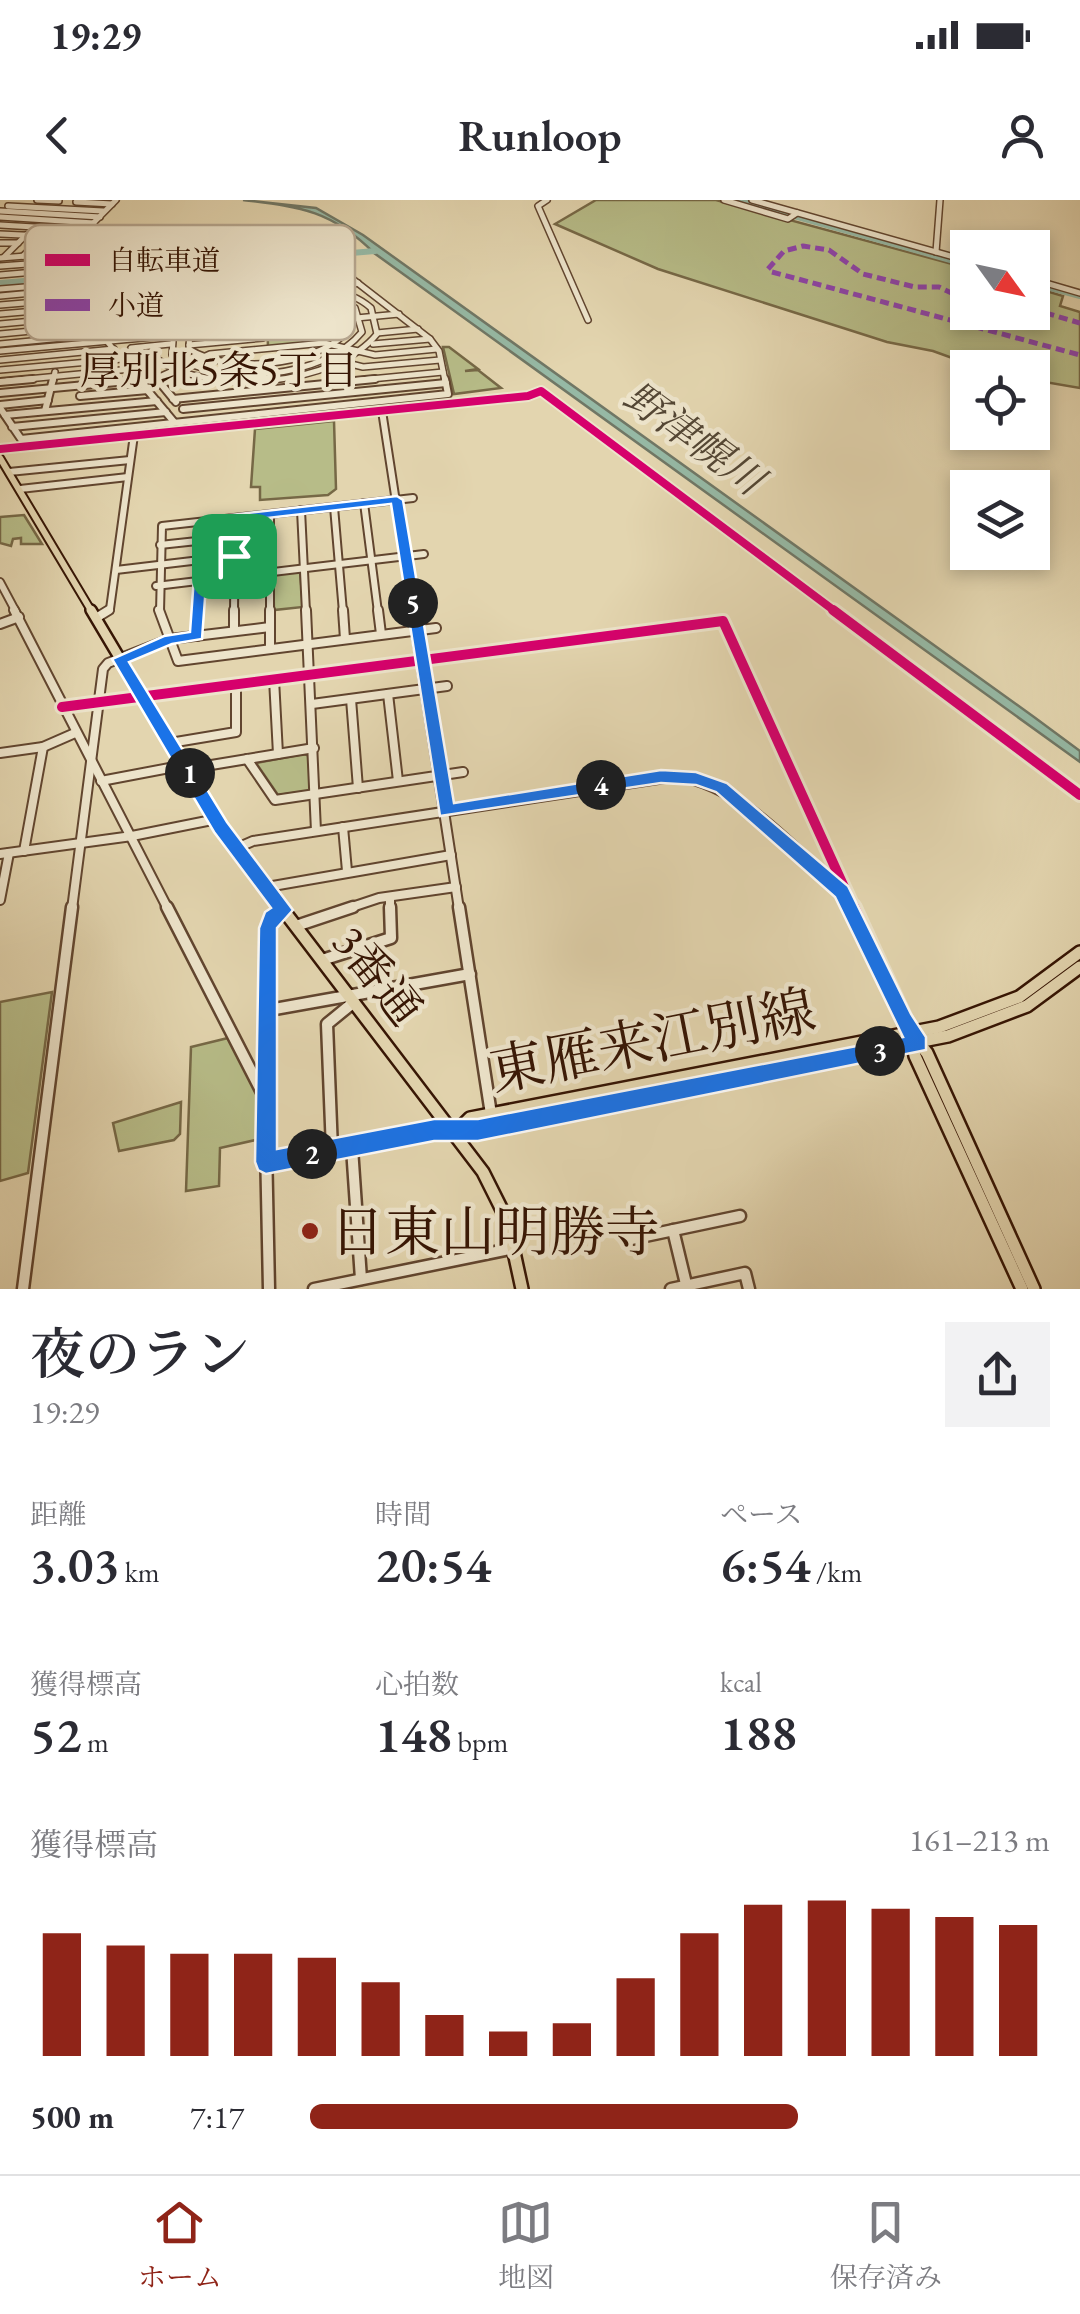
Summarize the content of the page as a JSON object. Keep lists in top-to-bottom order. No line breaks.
{"streets":{"main road":["3番通","東雁来江別線"]},"crossings":[["3番通","東雁来江別線"]],"districts":["厚別北5条5丁目"],"water":["野津幌川"],"places":["日東山明勝寺"],"legend":["自転車道","小道"],"north":"bottom right","page":{"status":"19:29","header":"Runloop","pins":["5","1","4","3","2"],"heading":["夜のラン","19:29"],"stats":[["距離","3.03 km"],["時間","20:54"],["ペース","6:54 /km"],["獲得標高","52 m"],["心拍数","148 bpm"],["kcal","188"]],"chart":["獲得標高","161–213 m"],"list":[{"name":"500 m","note":"7:17"}],"tabs":["ホーム","地図","保存済み"]}}
